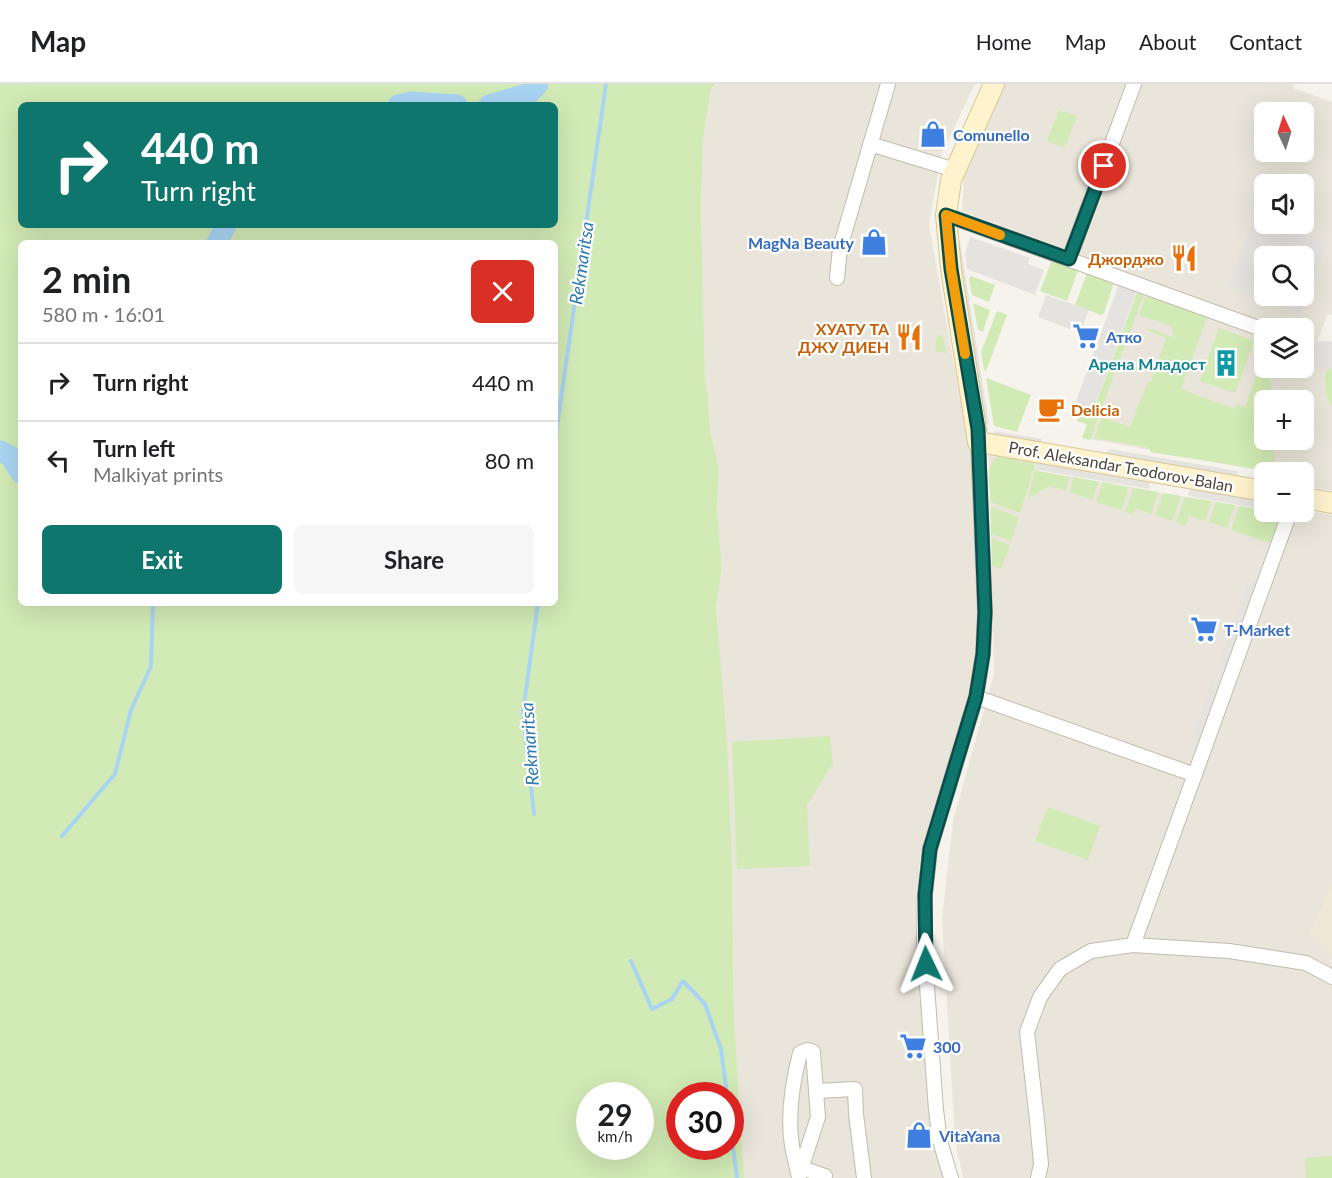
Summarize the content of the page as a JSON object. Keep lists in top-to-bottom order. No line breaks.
{"streets":{"street":["Prof. Aleksandar Teodorov-Balan"]},"water":["Rekmaritsa"],"places":{"shop":["Comunello","MagNa Beauty","VitaYana"],"restaurant":["Джорджо","ХУАТУ ТА ДЖУ ДИЕН"],"supermarket":["Атко","T-Market","300"],"building":["Арена Младост"],"cafe":["Delicia"]},"north":"top","page":{"header":"Map","nav":["Home","Map","About","Contact"],"map_buttons":["+","−"],"turn":["440 m","Turn right"],"heading":["2 min","580 m · 16:01"],"list":[{"name":"Turn right","value":"440 m"},{"name":"Turn left","note":"Malkiyat prints","value":"80 m"}],"buttons":["Exit","Share"],"speed":"29 km/h","limit":"30"}}
